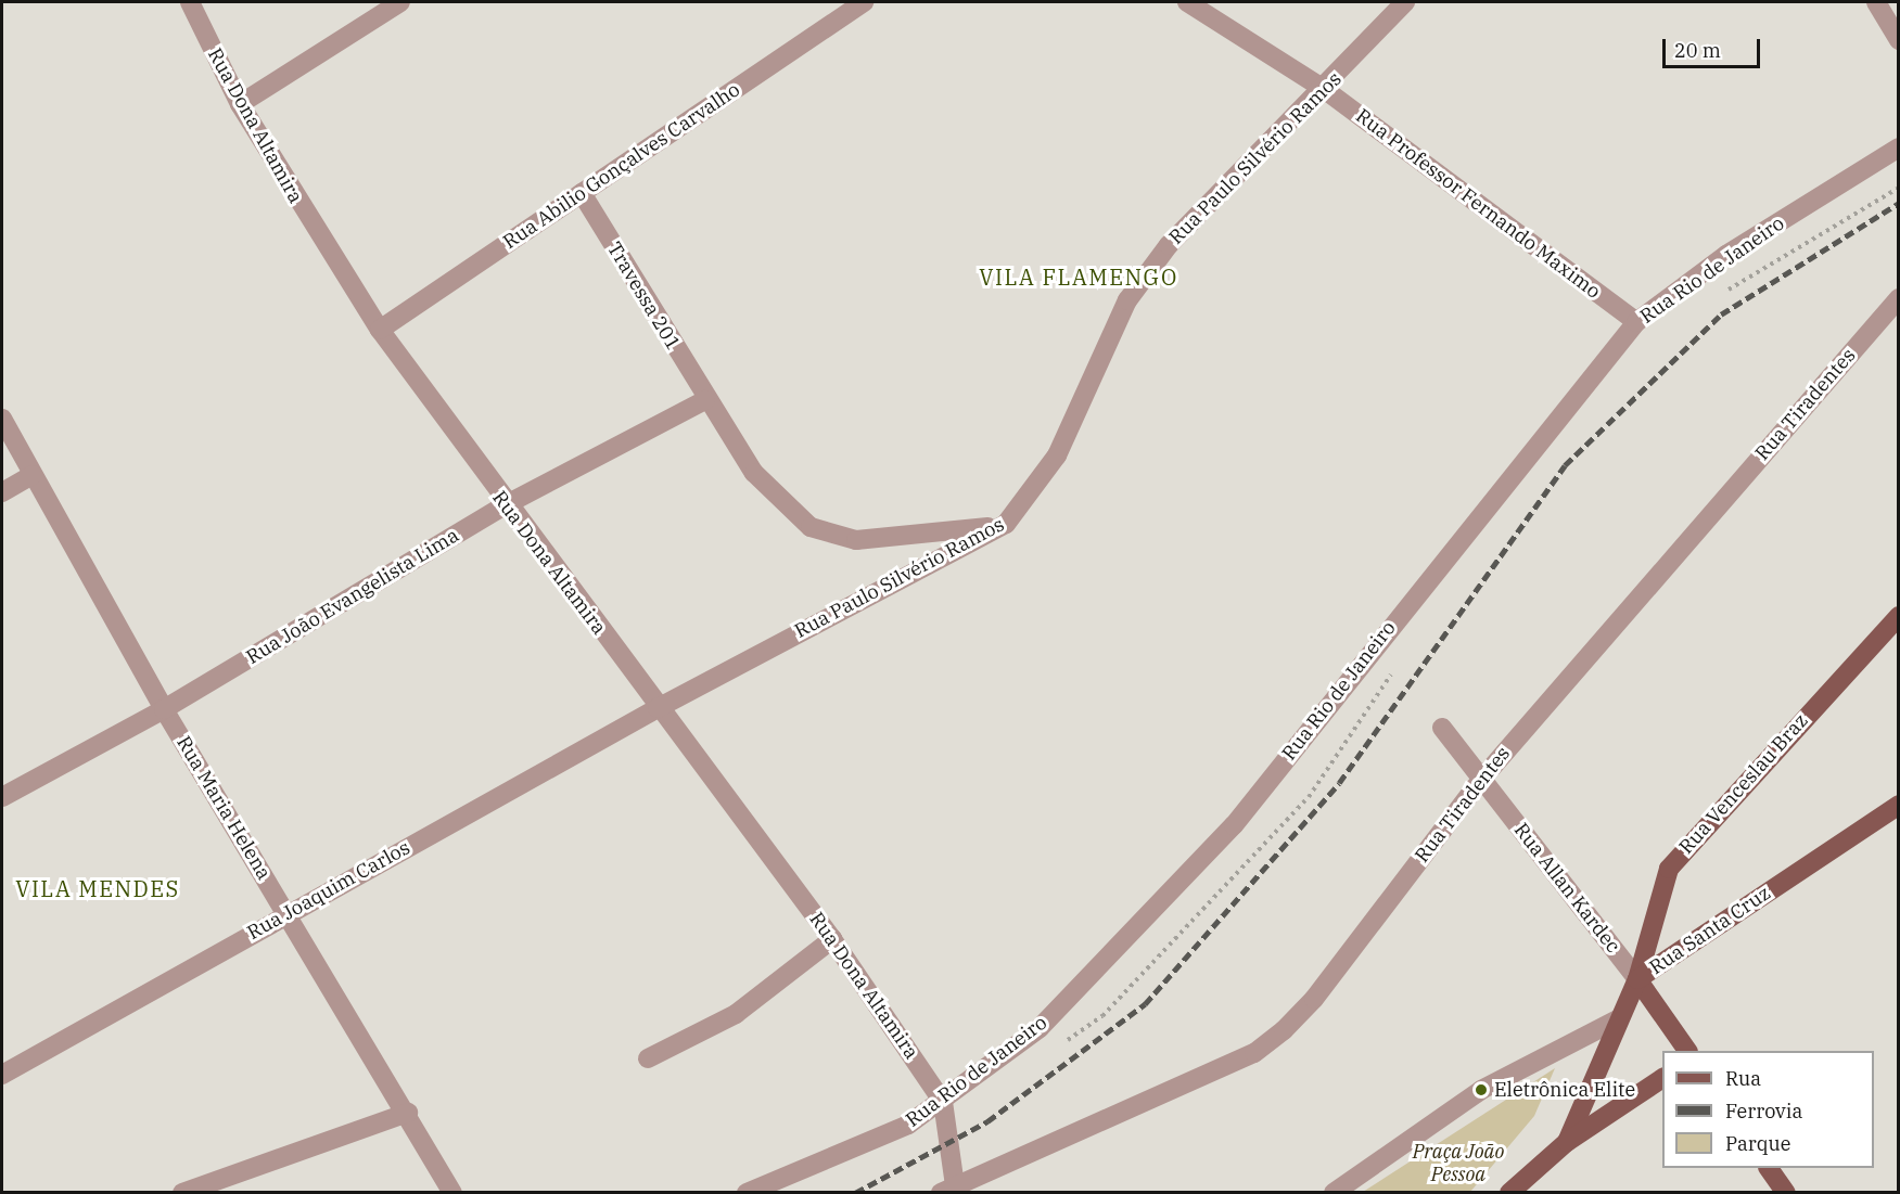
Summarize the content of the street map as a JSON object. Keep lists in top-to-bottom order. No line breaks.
{"streets":{"main road":["Rua Venceslau Braz","Rua Allan Kardec","Rua Santa Cruz"],"street":["Rua Dona Altamira","Rua Paulo Silvério Ramos","Rua Abilio Gonçalves Carvalho","Rua Professor Fernando Maximo","Rua Rio de Janeiro","Travessa 201","Rua Tiradentes","Rua João Evangelista Lima","Rua Maria Helena","Rua Joaquim Carlos"]},"crossings":[["Rua Dona Altamira","Rua Paulo Silvério Ramos"],["Rua Dona Altamira","Rua Abilio Gonçalves Carvalho"],["Rua Dona Altamira","Rua Rio de Janeiro"],["Rua Dona Altamira","Rua João Evangelista Lima"],["Rua Dona Altamira","Rua Joaquim Carlos"],["Rua Paulo Silvério Ramos","Rua Professor Fernando Maximo"],["Rua Paulo Silvério Ramos","Travessa 201"],["Rua Paulo Silvério Ramos","Rua Joaquim Carlos"],["Rua Abilio Gonçalves Carvalho","Travessa 201"],["Rua Professor Fernando Maximo","Rua Rio de Janeiro"],["Travessa 201","Rua João Evangelista Lima"],["Rua Tiradentes","Rua Allan Kardec"],["Rua João Evangelista Lima","Rua Maria Helena"],["Rua Venceslau Braz","Rua Allan Kardec"],["Rua Venceslau Braz","Rua Santa Cruz"],["Rua Maria Helena","Rua Joaquim Carlos"],["Rua Allan Kardec","Rua Santa Cruz"]],"districts":["VILA FLAMENGO","VILA MENDES"],"parks":["Praça João Pessoa"],"places":["Eletrônica Elite"],"legend":["Rua","Ferrovia","Parque"],"scale_bar":"20 m"}
